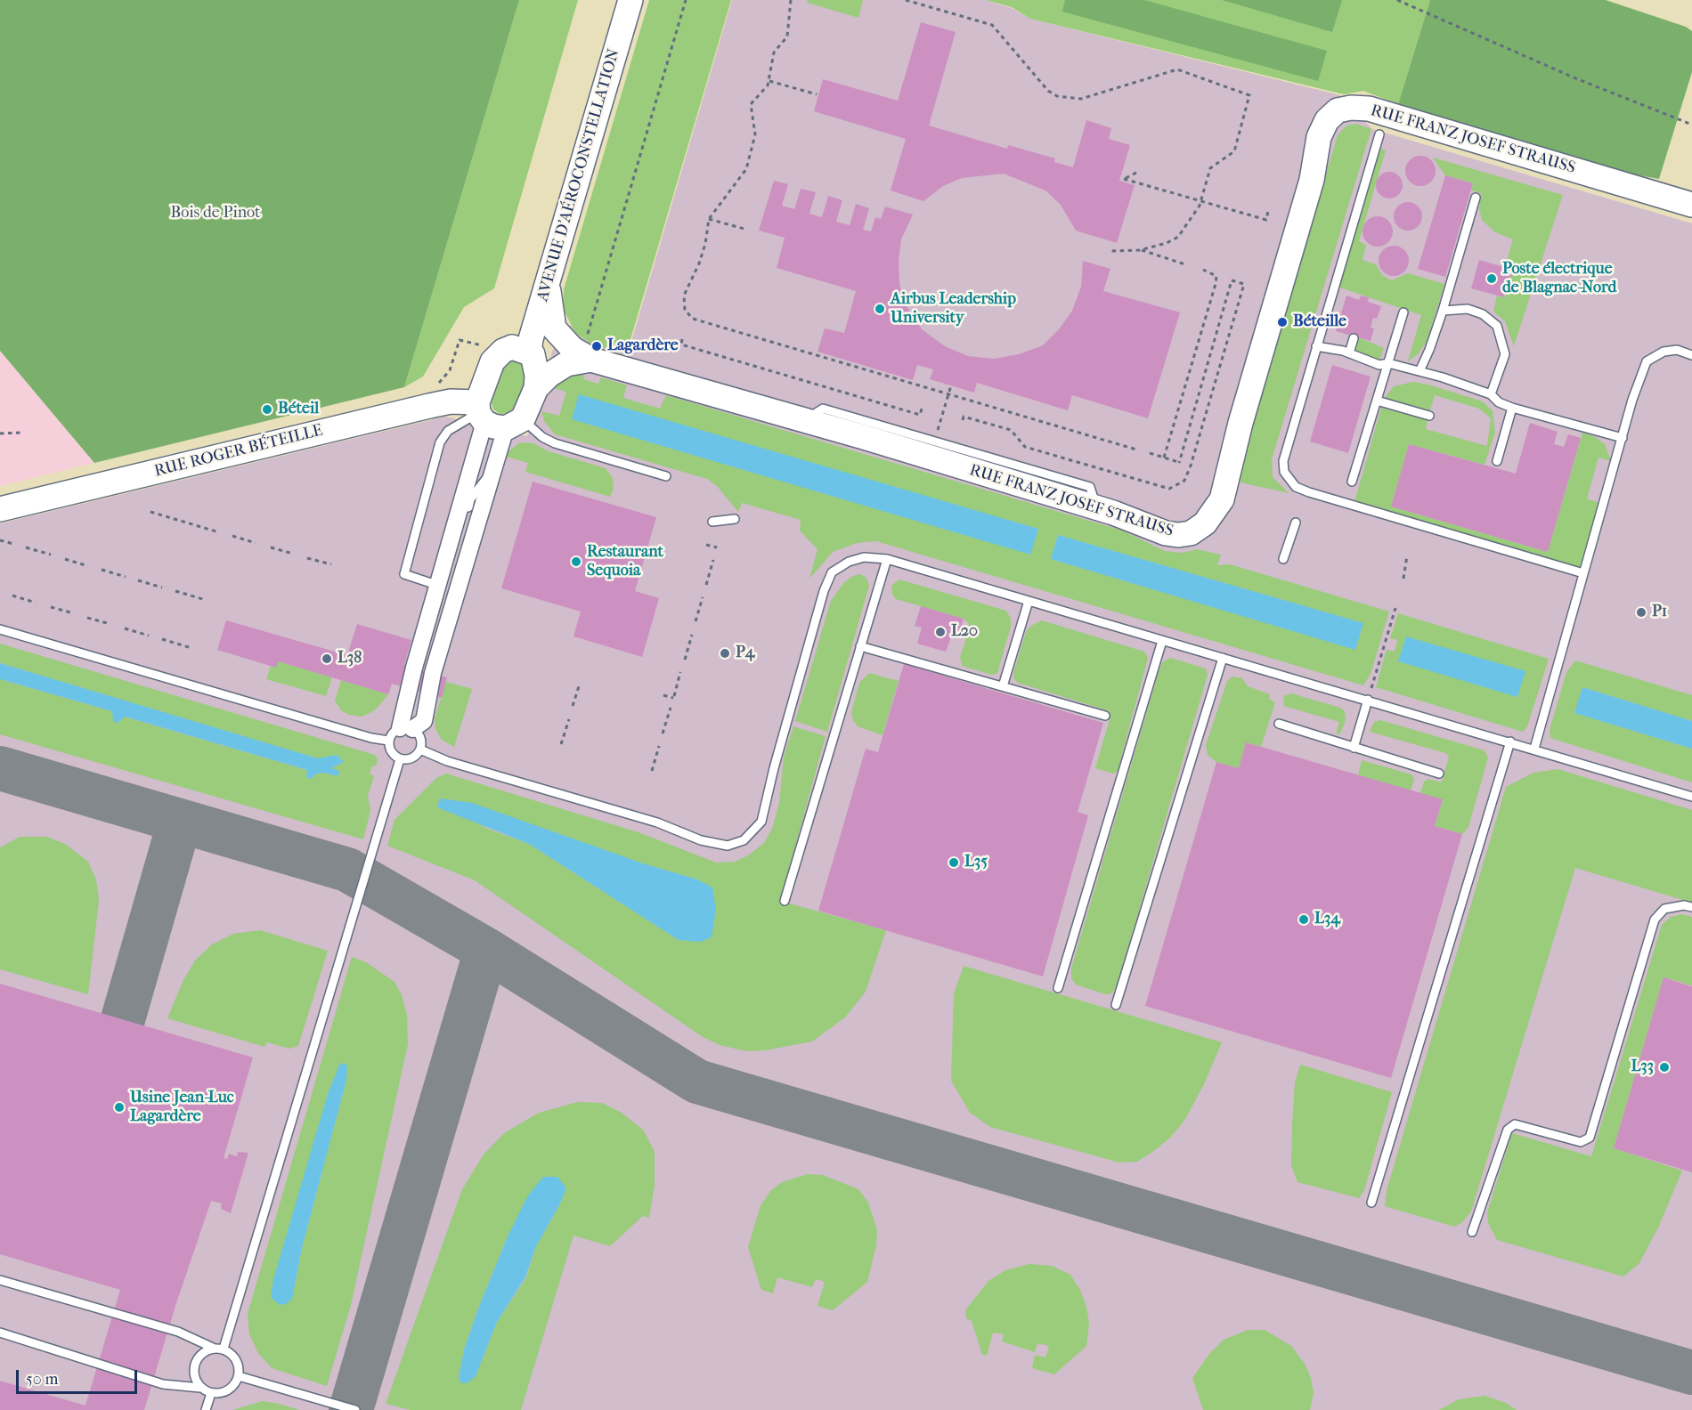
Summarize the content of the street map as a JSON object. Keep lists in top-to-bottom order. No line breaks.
{"streets":{"street":["RUE FRANZ JOSEF STRAUSS","AVENUE D'AÉROCONSTELLATION","RUE ROGER BÉTEILLE"]},"parks":["Bois de Pinot"],"places":["Poste électrique de Blagnac-Nord","Airbus Leadership University","Béteille","Lagardère","Béteil","Restaurant Sequoia","P1","L20","P4","L38","L35","L34","L33","Usine Jean-Luc Lagardère"],"scale_bar":"50 m"}
